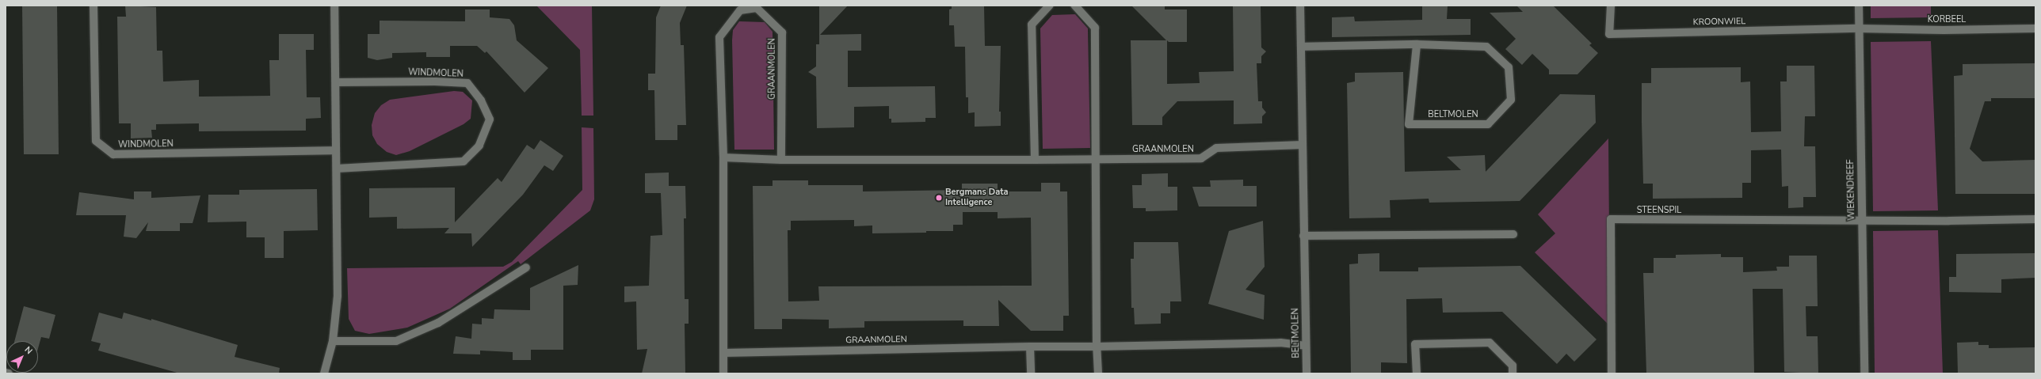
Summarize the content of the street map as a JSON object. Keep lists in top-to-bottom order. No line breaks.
{"streets":{"street":["KORBEEL","KROONWIEL","GRAANMOLEN","WINDMOLEN","BELTMOLEN","WIEKENDREEF","STEENSPIL"]},"crossings":[["KORBEEL","KROONWIEL"],["KORBEEL","WIEKENDREEF"],["KROONWIEL","WIEKENDREEF"],["GRAANMOLEN","BELTMOLEN"],["WIEKENDREEF","STEENSPIL"]],"places":["Bergmans Data Intelligence"],"north":"top right"}
